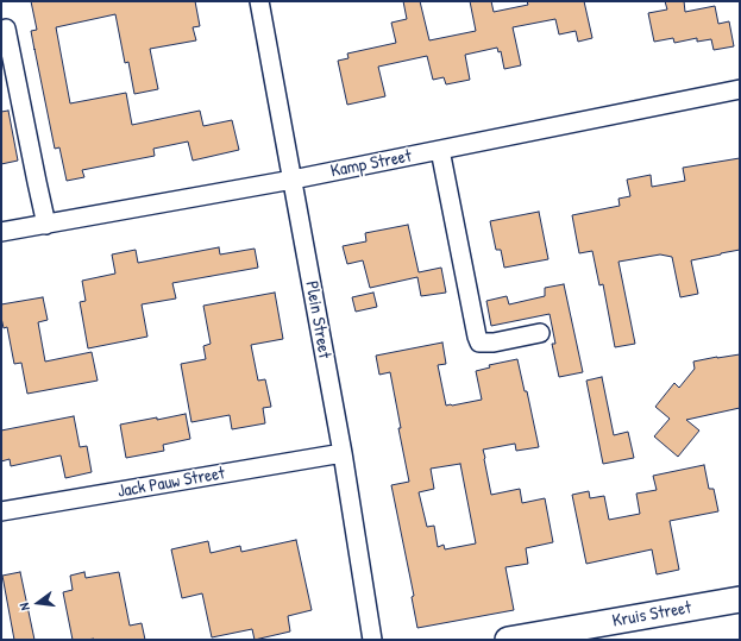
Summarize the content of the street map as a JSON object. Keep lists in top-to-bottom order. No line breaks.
{"streets":{"street":["Kamp Street","Plein Street","Jack Pauw Street","Kruis Street"]},"crossings":[["Kamp Street","Plein Street"],["Plein Street","Jack Pauw Street"]],"north":"left"}
